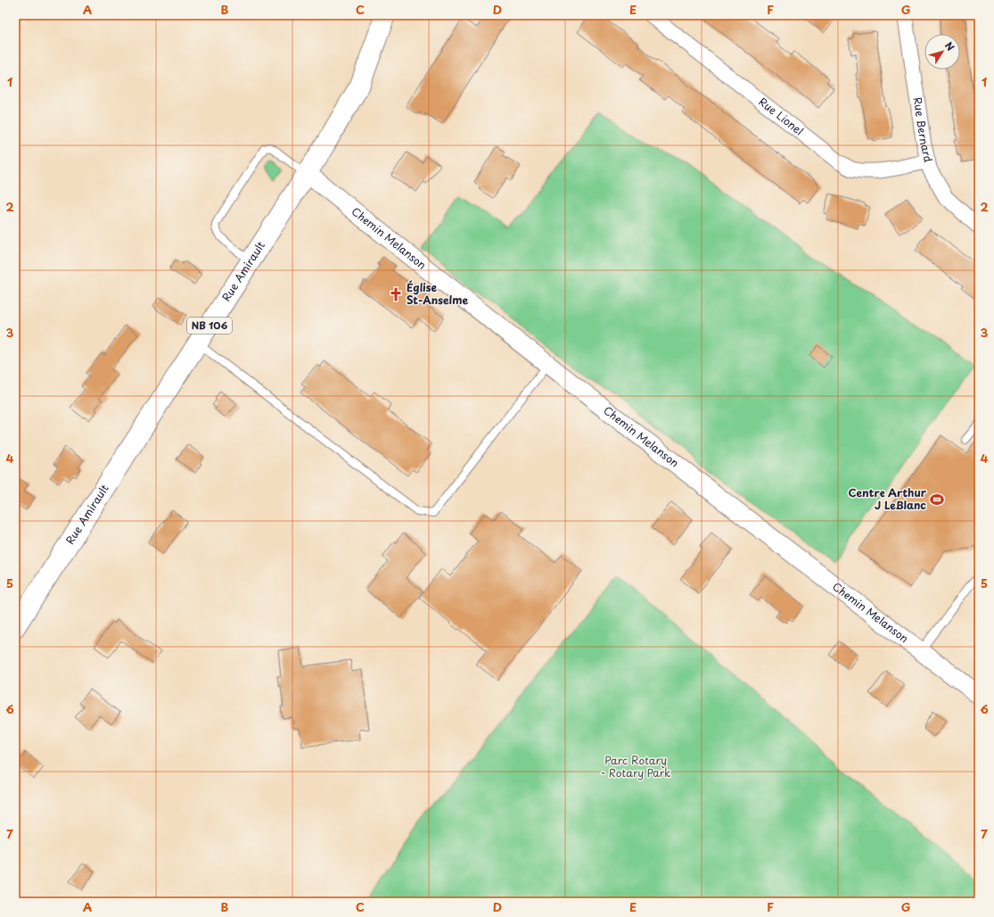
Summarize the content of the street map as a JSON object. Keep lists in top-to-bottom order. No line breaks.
{"streets":{"main road":["Rue Amirault","NB 106"],"street":["Rue Lionel","Rue Bernard","Chemin Melanson"]},"crossings":[["Rue Lionel","Rue Bernard"],["Chemin Melanson","Rue Amirault"]],"parks":["Parc Rotary - Rotary Park"],"places":{"church":["Église St-Anselme"],"sports":["Centre Arthur J LeBlanc"]},"north":"top right","grid":{"columns":["A","B","C","D","E","F","G"],"rows":["1","2","3","4","5","6","7"]}}
